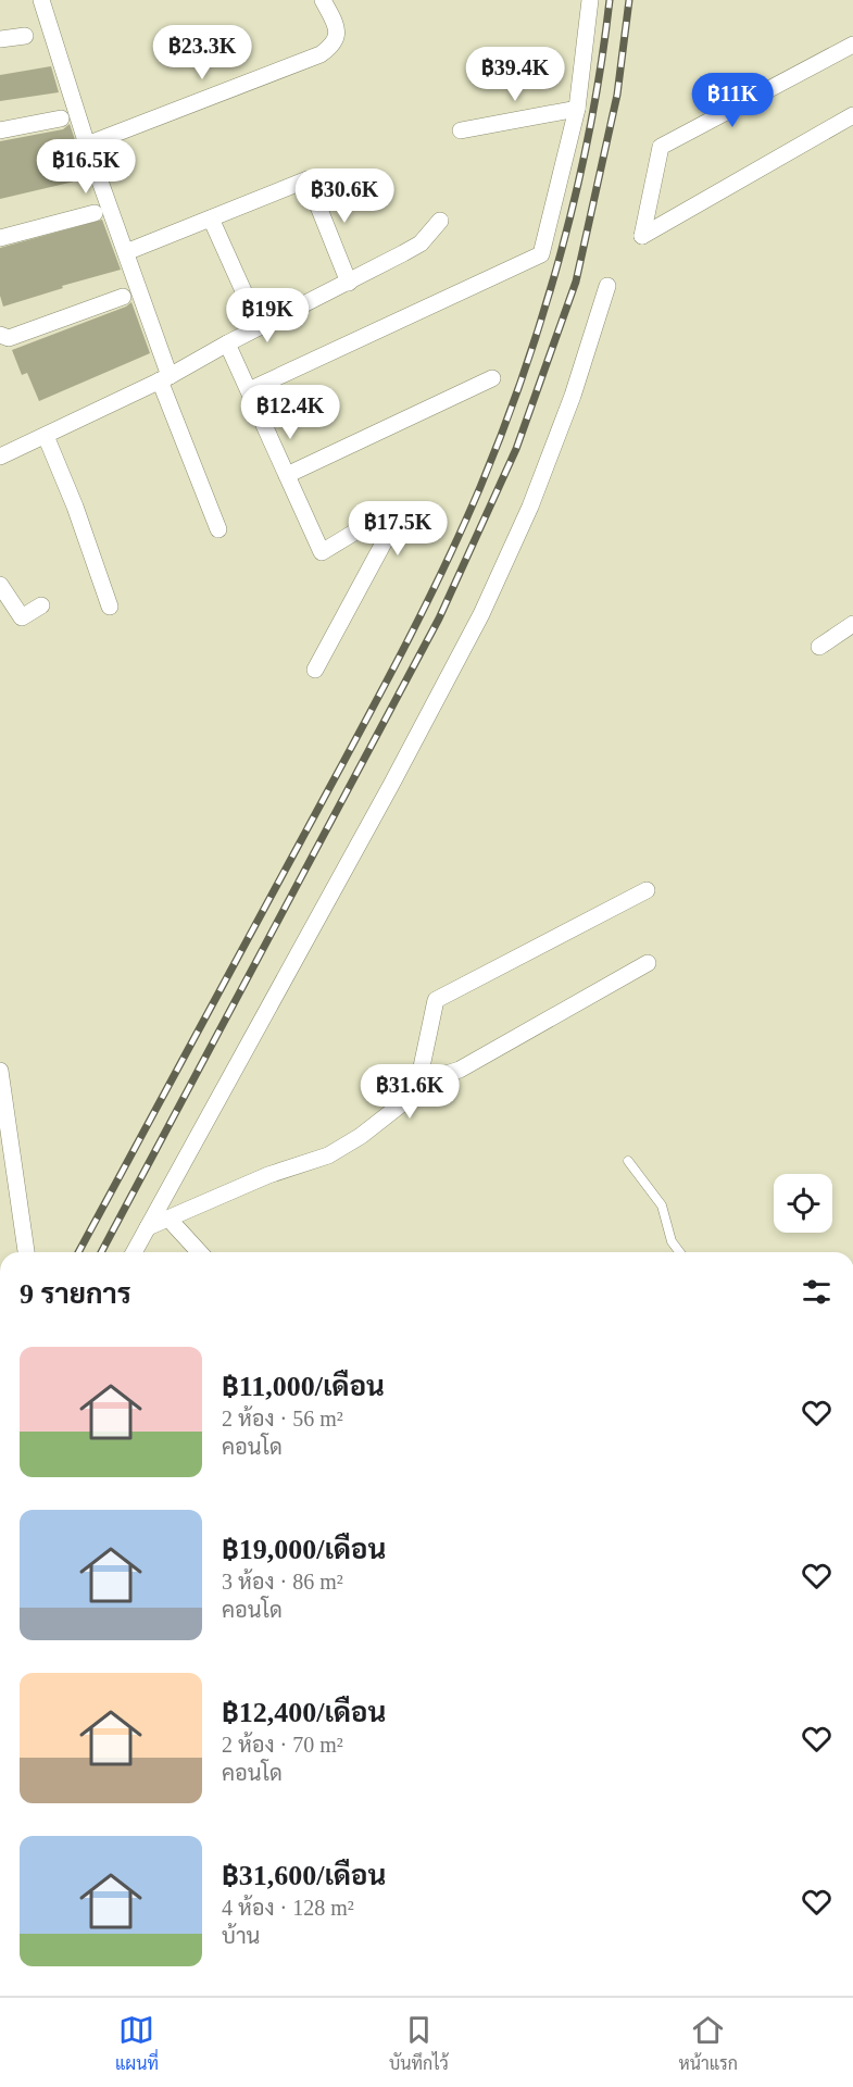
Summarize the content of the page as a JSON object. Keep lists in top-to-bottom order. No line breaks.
{"page":{"price":["฿23.3K","฿39.4K","฿11K","฿16.5K","฿30.6K","฿19K","฿12.4K","฿17.5K","฿31.6K"],"heading":"9 รายการ","list":[{"name":"฿11,000/เดือน","note":"2 ห้อง · 56 m² · คอนโด"},{"name":"฿19,000/เดือน","note":"3 ห้อง · 86 m² · คอนโด"},{"name":"฿12,400/เดือน","note":"2 ห้อง · 70 m² · คอนโด"},{"name":"฿31,600/เดือน","note":"4 ห้อง · 128 m² · บ้าน"}],"tabs":["แผนที่","บันทึกไว้","หน้าแรก"]}}
